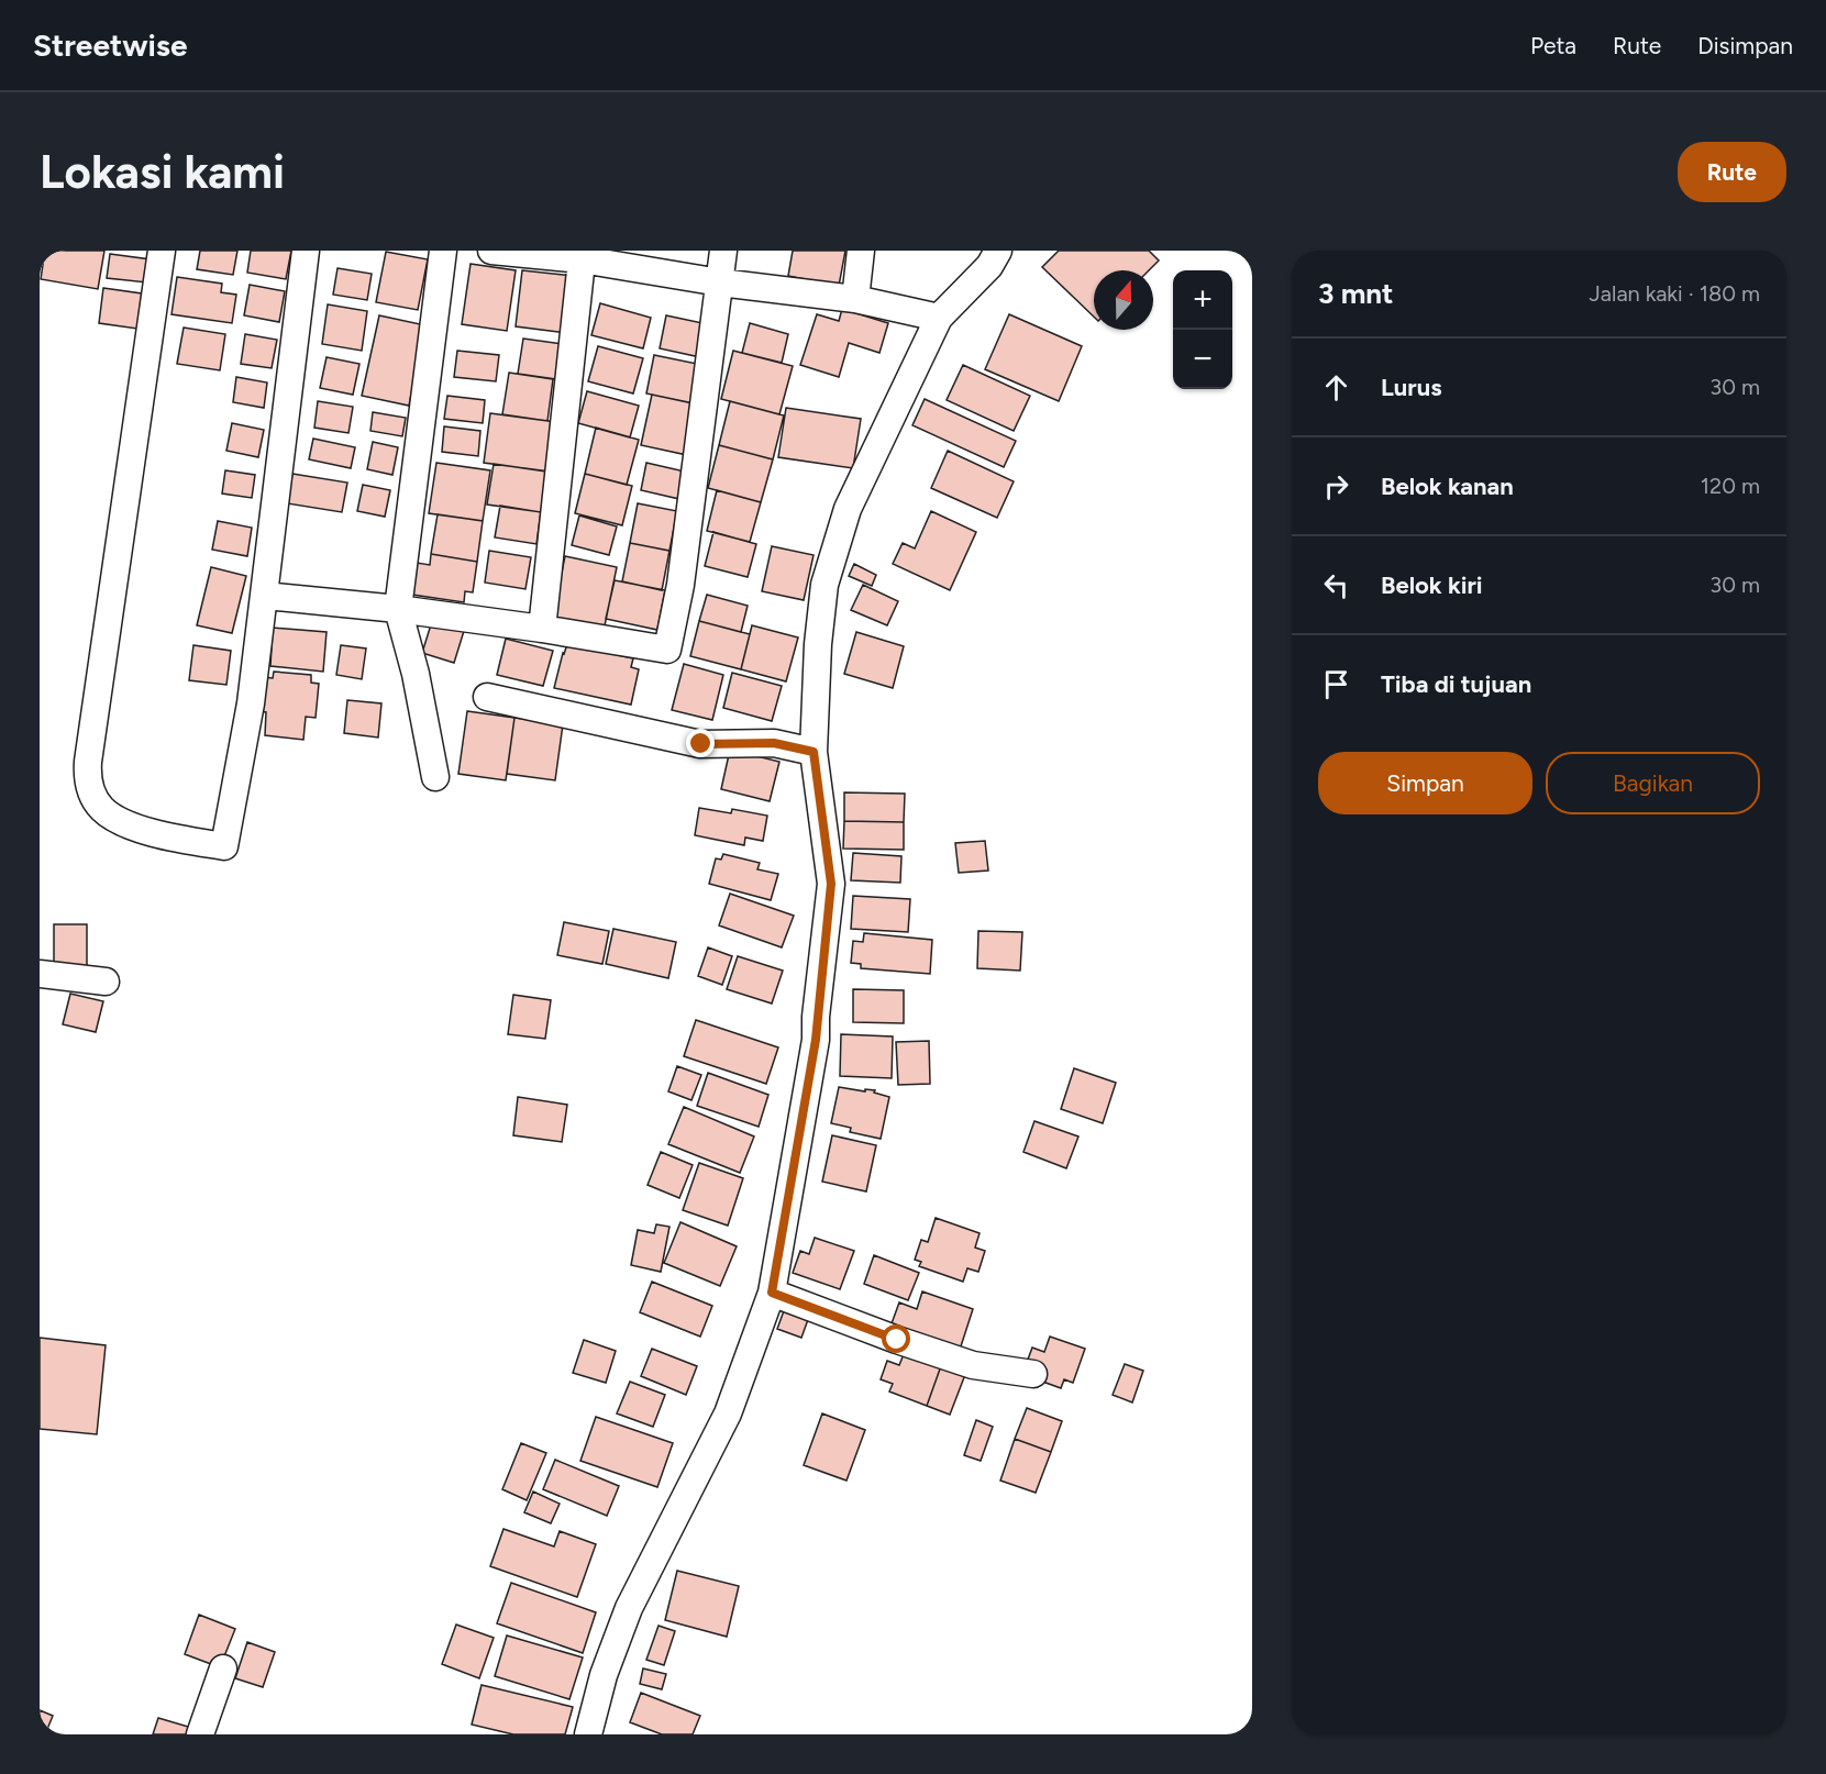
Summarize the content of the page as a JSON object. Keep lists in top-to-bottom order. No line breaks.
{"north":"top","page":{"header":"Streetwise","nav":["Peta","Rute","Disimpan"],"buttons":["Rute",["Simpan","Bagikan"]],"title":"Lokasi kami","heading":["3 mnt","Jalan kaki · 180 m"],"map_buttons":["+","−"],"list":[["Lurus","30 m"],["Belok kanan","120 m"],["Belok kiri","30 m"],"Tiba di tujuan"]}}
